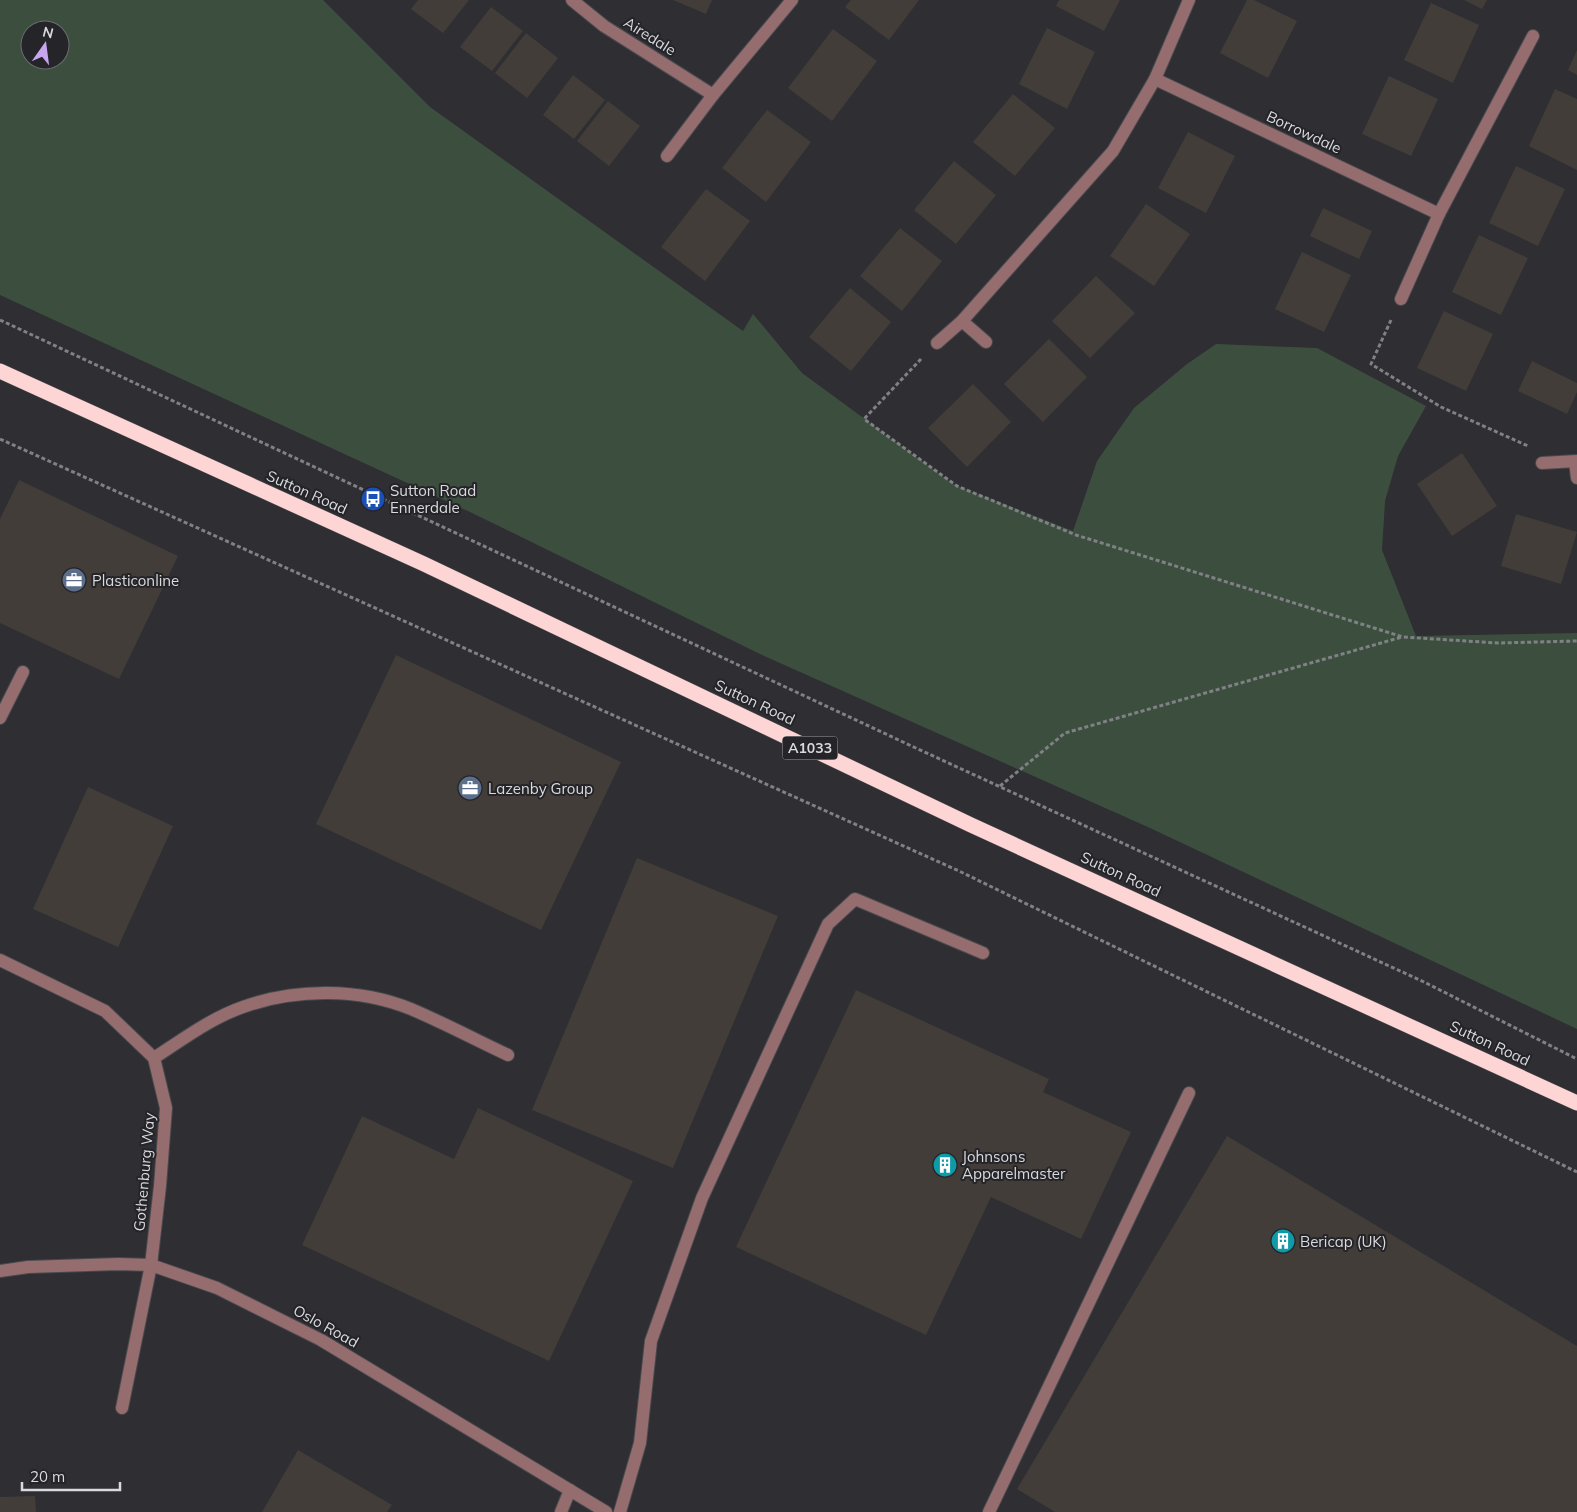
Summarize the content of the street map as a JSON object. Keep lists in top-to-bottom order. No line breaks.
{"streets":{"highway":["Sutton Road","A1033"],"street":["Airedale","Borrowdale","Gothenburg Way","Oslo Road"]},"crossings":[["Gothenburg Way","Oslo Road"]],"places":{"bus stop":["Sutton Road Ennerdale"],"office":["Plasticonline","Lazenby Group"],"building":["Johnsons Apparelmaster","Bericap (UK)"]},"scale_bar":"20 m","north":"top"}
